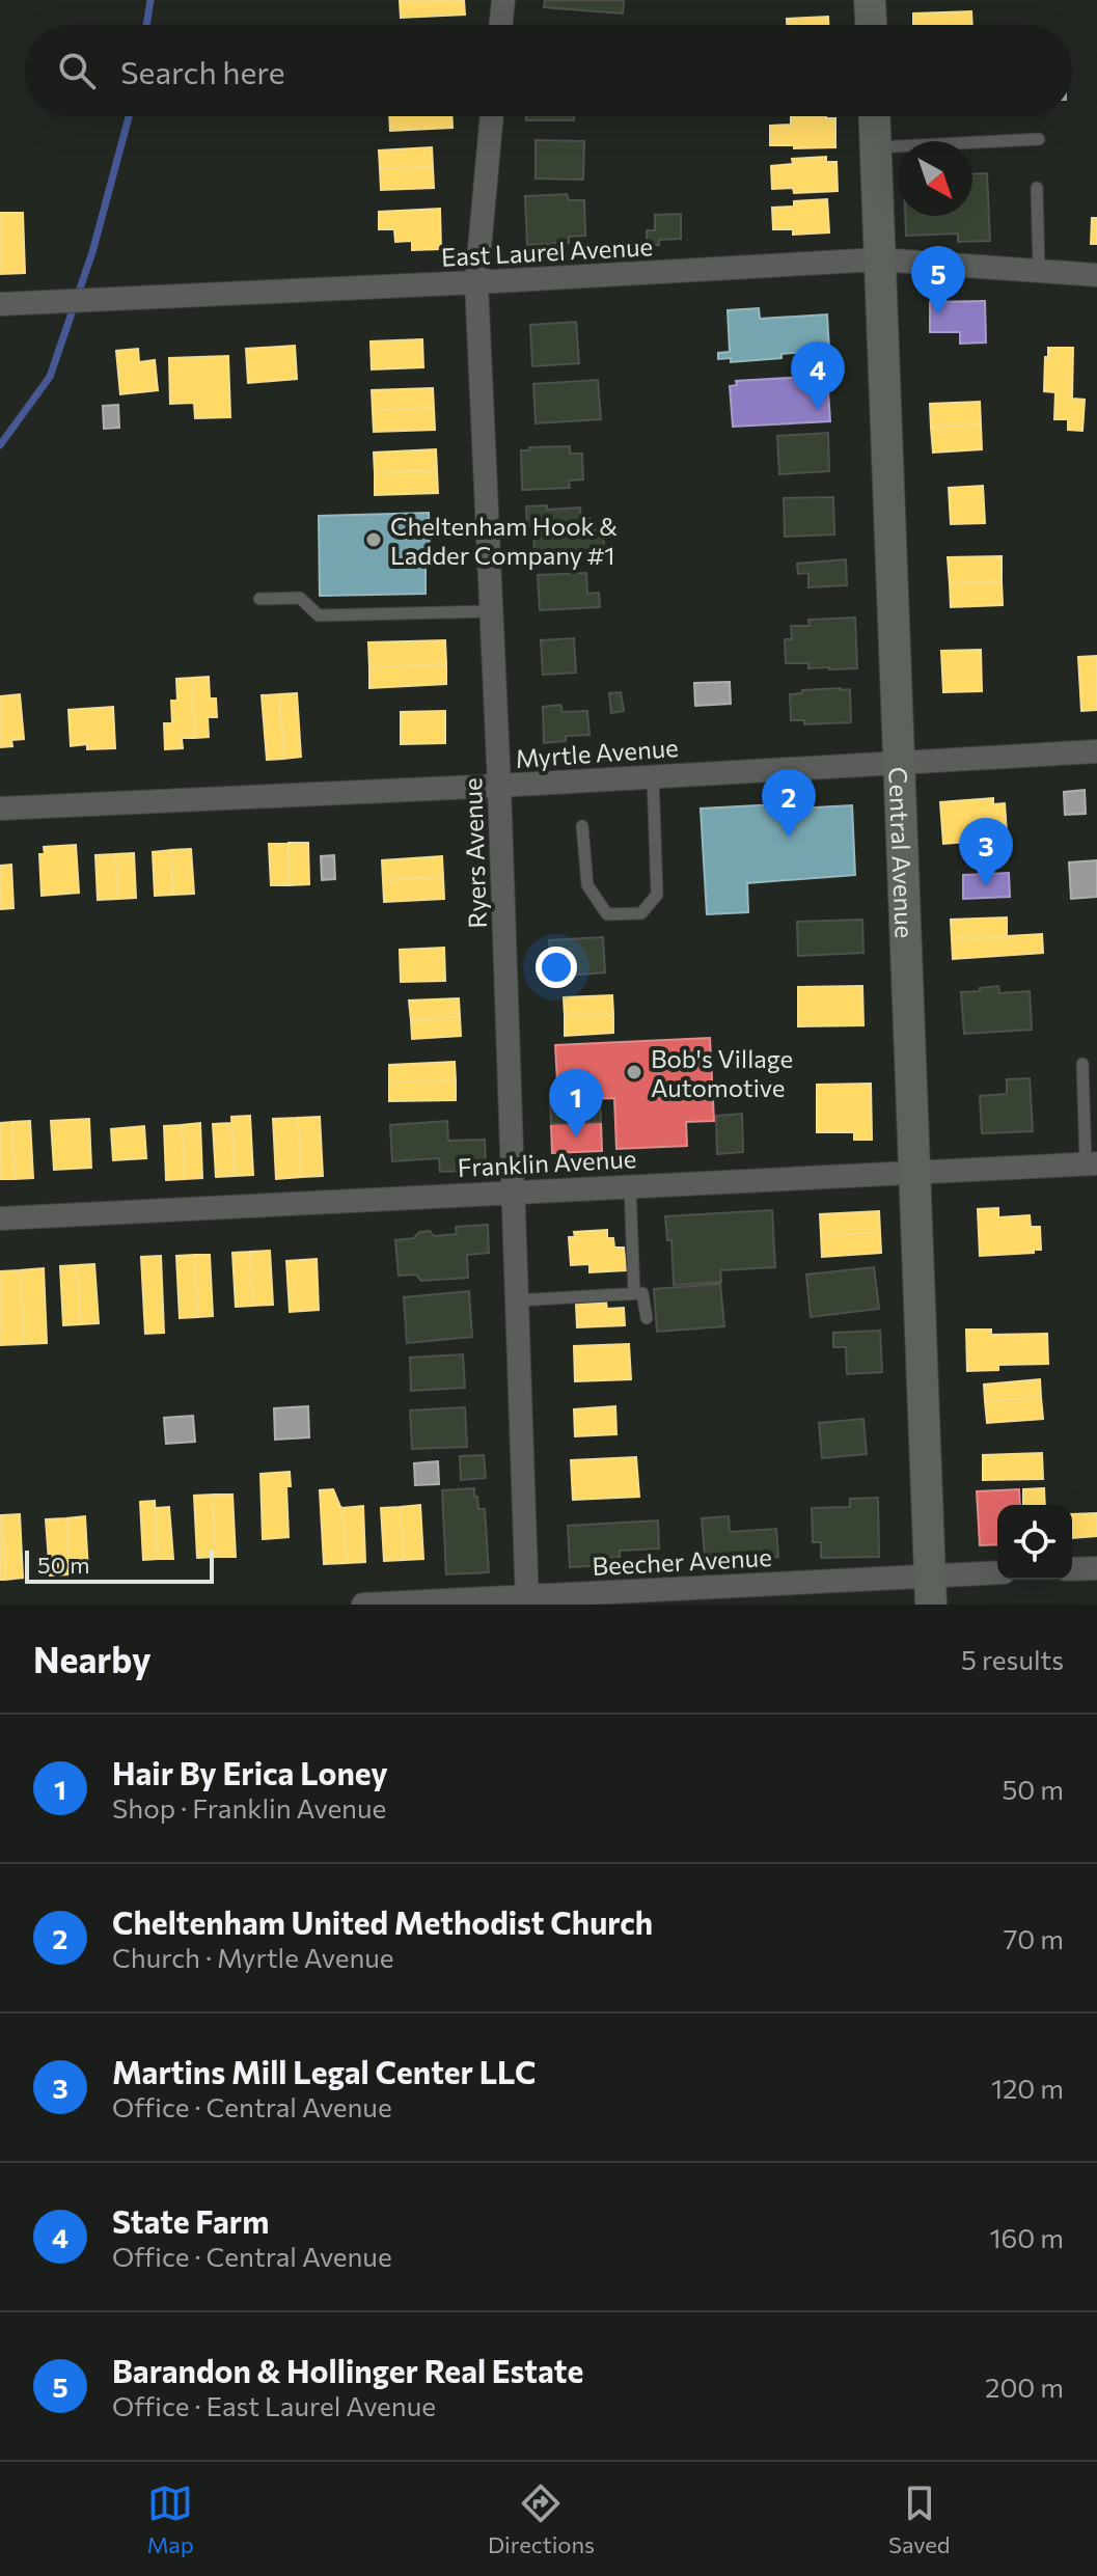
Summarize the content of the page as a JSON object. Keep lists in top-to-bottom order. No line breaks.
{"streets":{"main road":["Central Avenue"],"street":["East Laurel Avenue","Myrtle Avenue","Ryers Avenue","Franklin Avenue","Beecher Avenue"]},"crossings":[["East Laurel Avenue","Ryers Avenue"],["East Laurel Avenue","Central Avenue"],["Myrtle Avenue","Ryers Avenue"],["Myrtle Avenue","Central Avenue"],["Ryers Avenue","Franklin Avenue"],["Ryers Avenue","Beecher Avenue"],["Central Avenue","Franklin Avenue"],["Central Avenue","Beecher Avenue"]],"places":["Cheltenham Hook & Ladder Company #1","Bob's Village Automotive"],"scale_bar":"50 m","north":"bottom right","page":{"search":"Search here","pins":["5","4","2","3","1"],"scale":"50 m","heading":["Nearby","5 results"],"list":[{"mark":"1","name":"Hair By Erica Loney","note":"Shop · Franklin Avenue","value":"50 m"},{"mark":"2","name":"Cheltenham United Methodist Church","note":"Church · Myrtle Avenue","value":"70 m"},{"mark":"3","name":"Martins Mill Legal Center LLC","note":"Office · Central Avenue","value":"120 m"},{"mark":"4","name":"State Farm","note":"Office · Central Avenue","value":"160 m"},{"mark":"5","name":"Barandon & Hollinger Real Estate","note":"Office · East Laurel Avenue","value":"200 m"}],"nav":["Map","Directions","Saved"]}}
